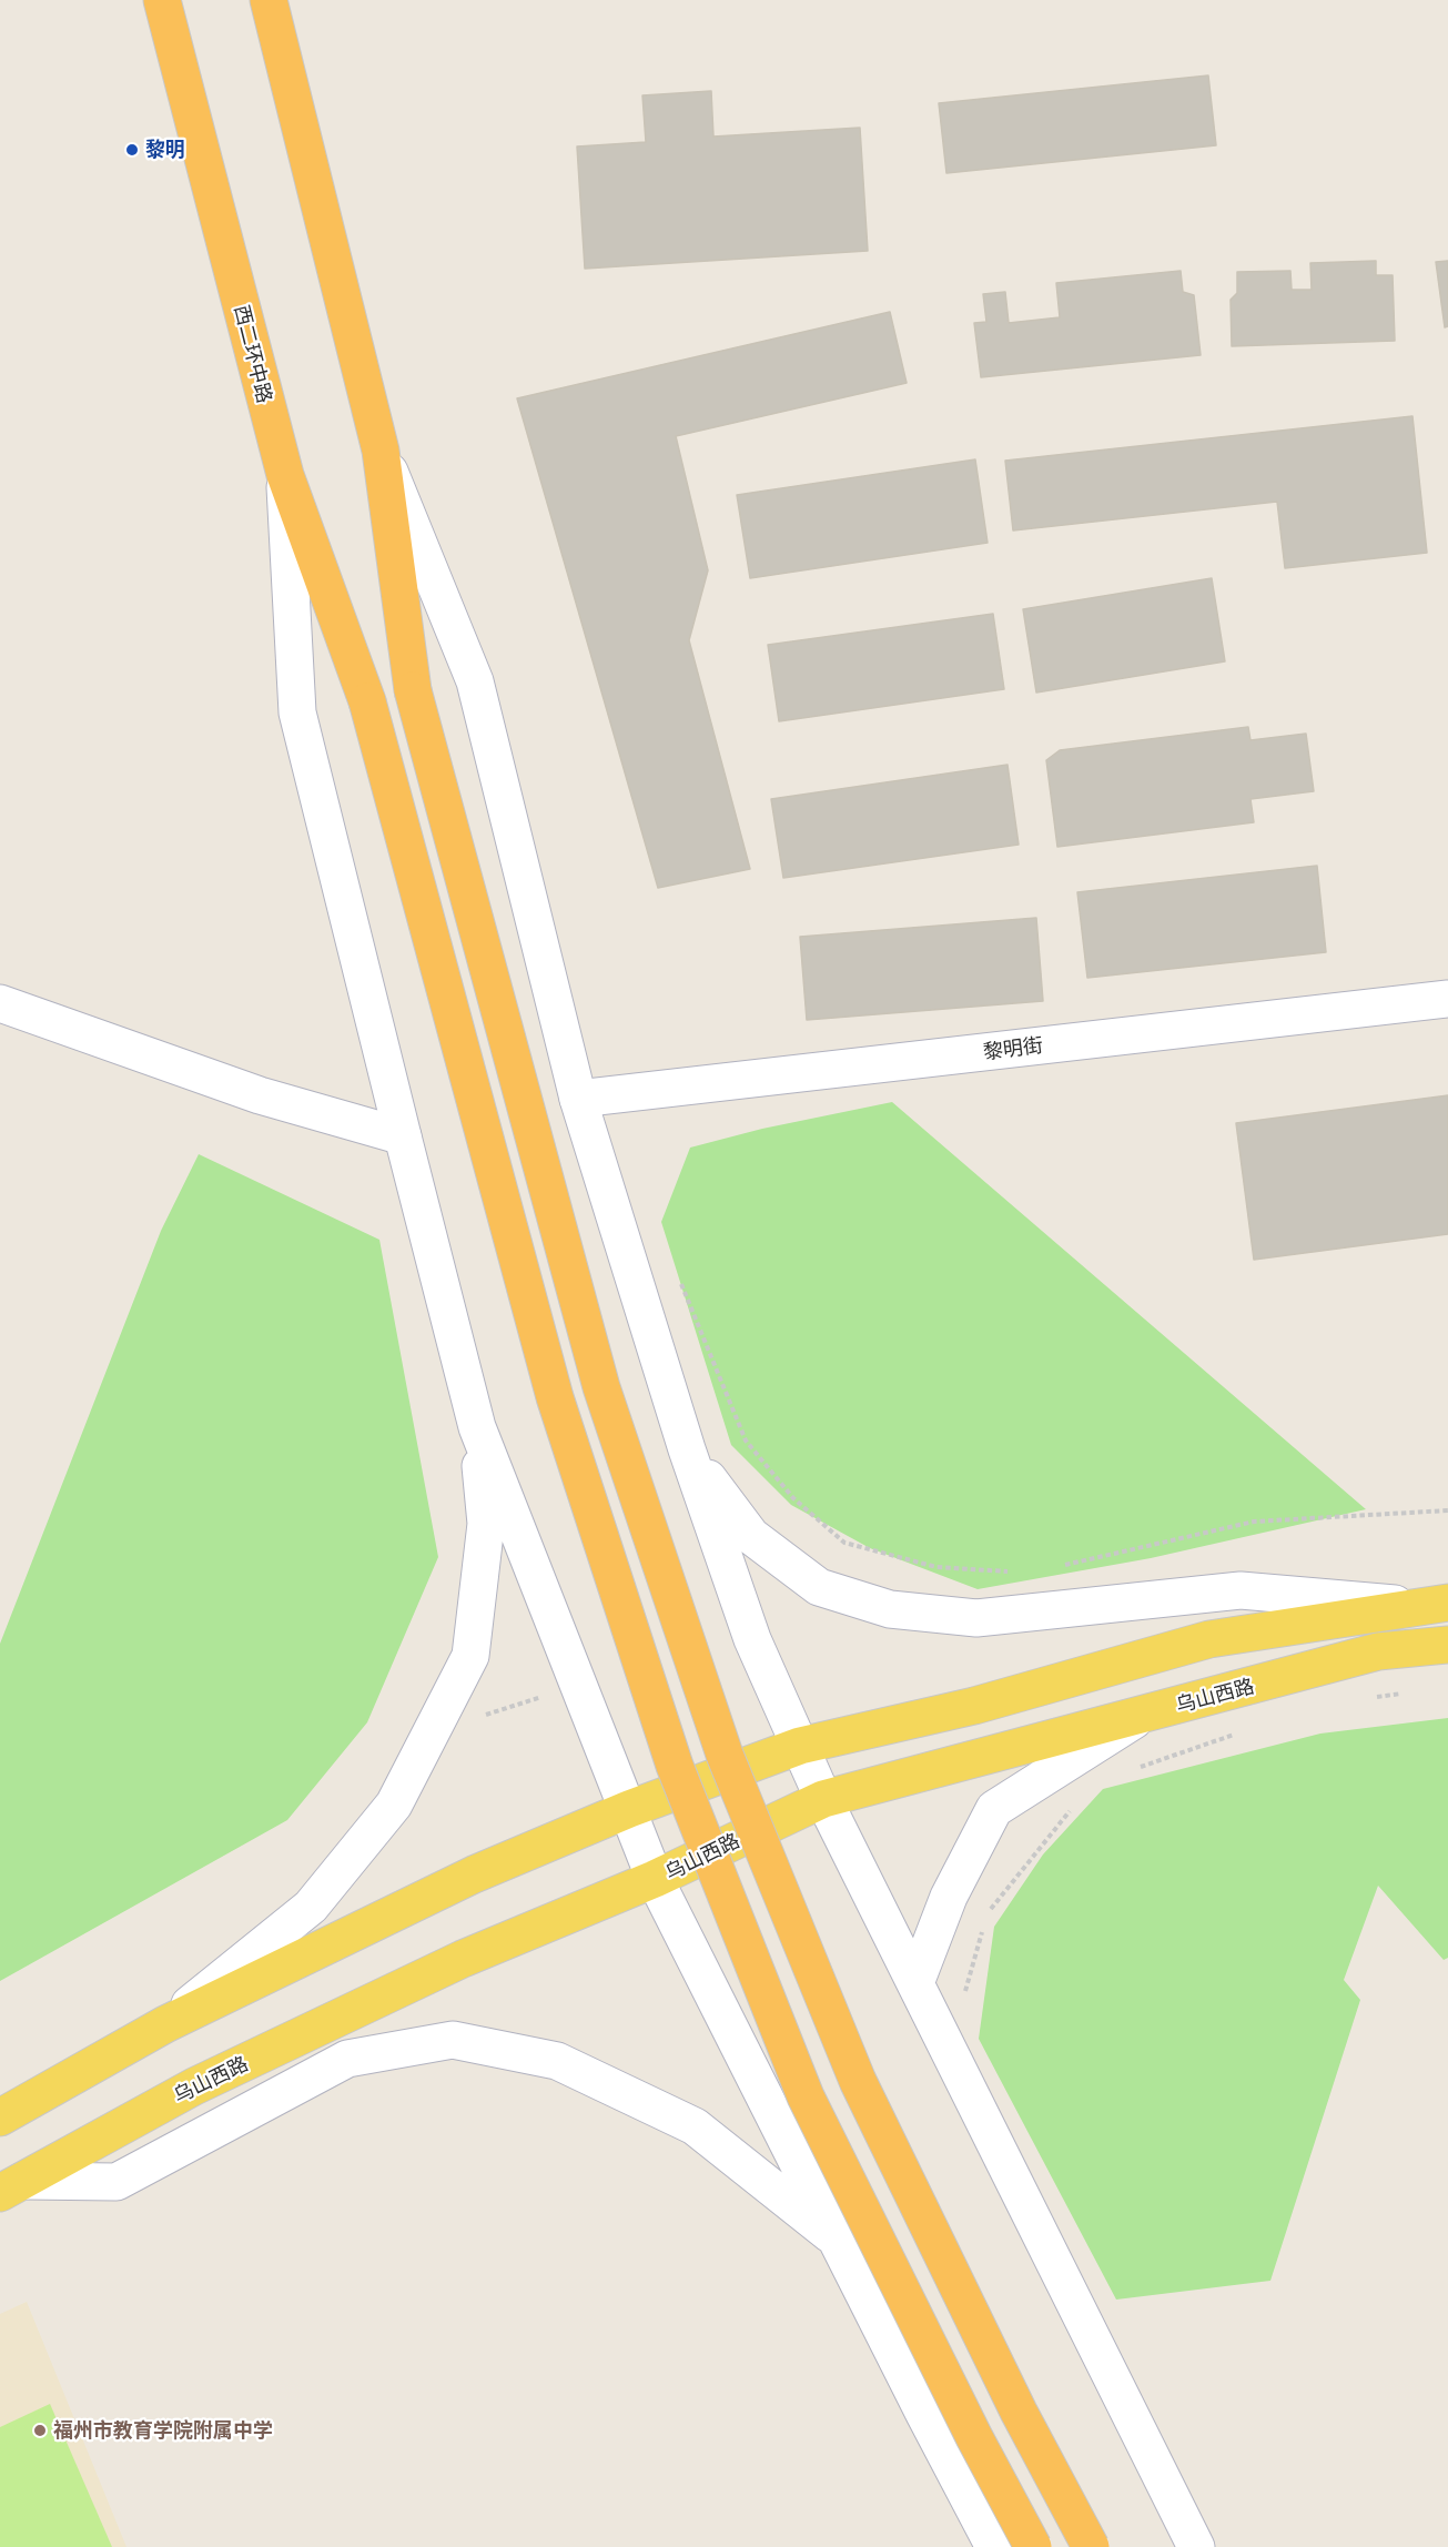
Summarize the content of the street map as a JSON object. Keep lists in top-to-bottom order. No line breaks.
{"streets":{"highway":["西二环中路"],"main road":["黎明街","乌山西路"]},"places":["黎明","福州市教育学院附属中学"]}
